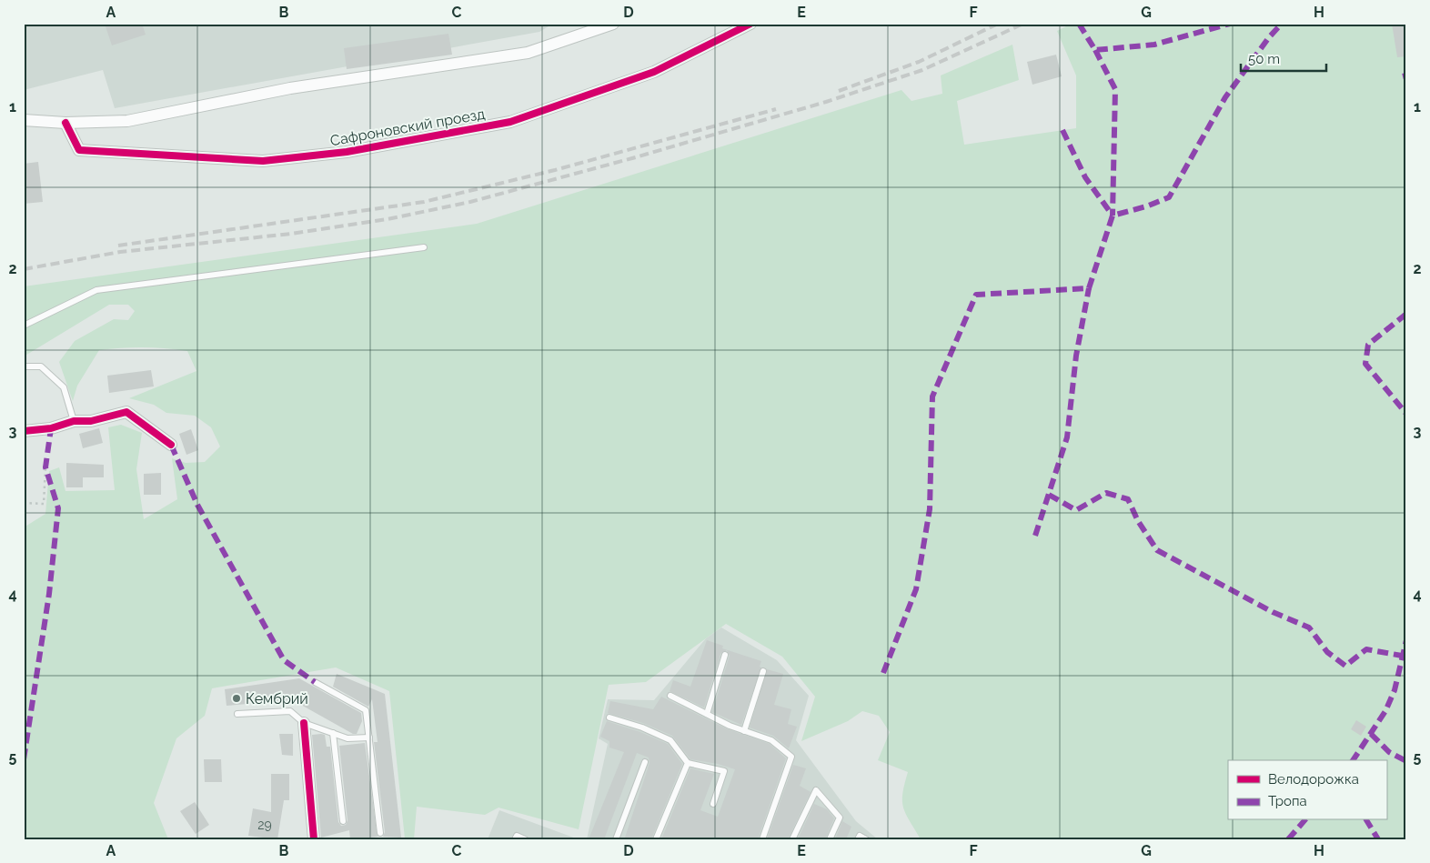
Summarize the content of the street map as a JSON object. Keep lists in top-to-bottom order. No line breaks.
{"streets":{"street":["Сафроновский проезд"]},"places":["Кембрий"],"house_numbers":["29"],"legend":["Велодорожка","Тропа"],"scale_bar":"50 m","grid":{"columns":["A","B","C","D","E","F","G","H"],"rows":["1","2","3","4","5"]}}
